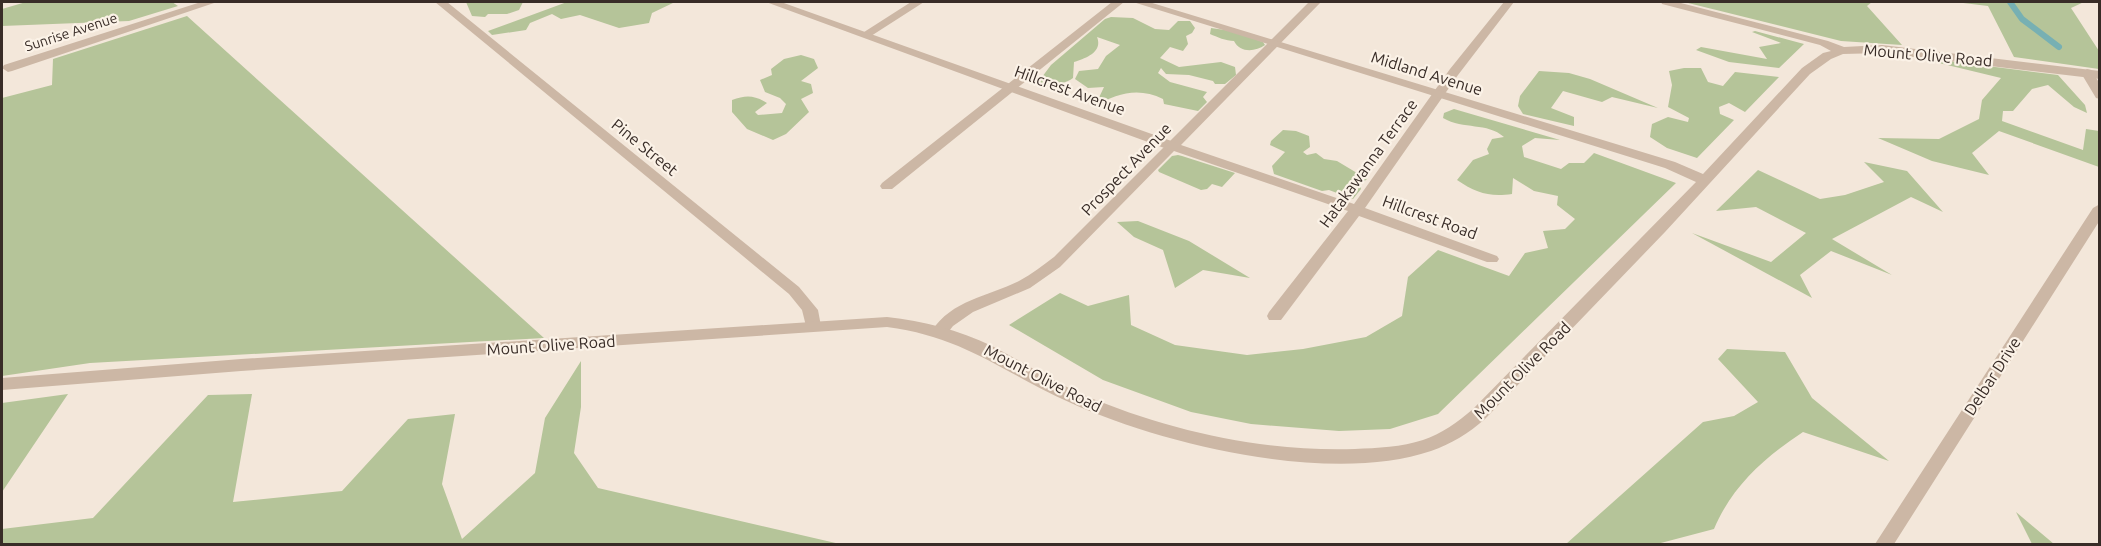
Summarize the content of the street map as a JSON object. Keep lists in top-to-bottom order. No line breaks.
{"streets":{"street":["Sunrise Avenue","Mount Olive Road","Midland Avenue","Hillcrest Avenue","Pine Street","Hatakawanna Terrace","Prospect Avenue","Hillcrest Road","Delbar Drive"]},"crossings":[["Mount Olive Road","Midland Avenue"],["Mount Olive Road","Pine Street"],["Mount Olive Road","Prospect Avenue"],["Midland Avenue","Hatakawanna Terrace"],["Midland Avenue","Prospect Avenue"],["Hillcrest Avenue","Hatakawanna Terrace"],["Hillcrest Avenue","Prospect Avenue"],["Hillcrest Avenue","Hillcrest Road"],["Hatakawanna Terrace","Hillcrest Road"]]}
